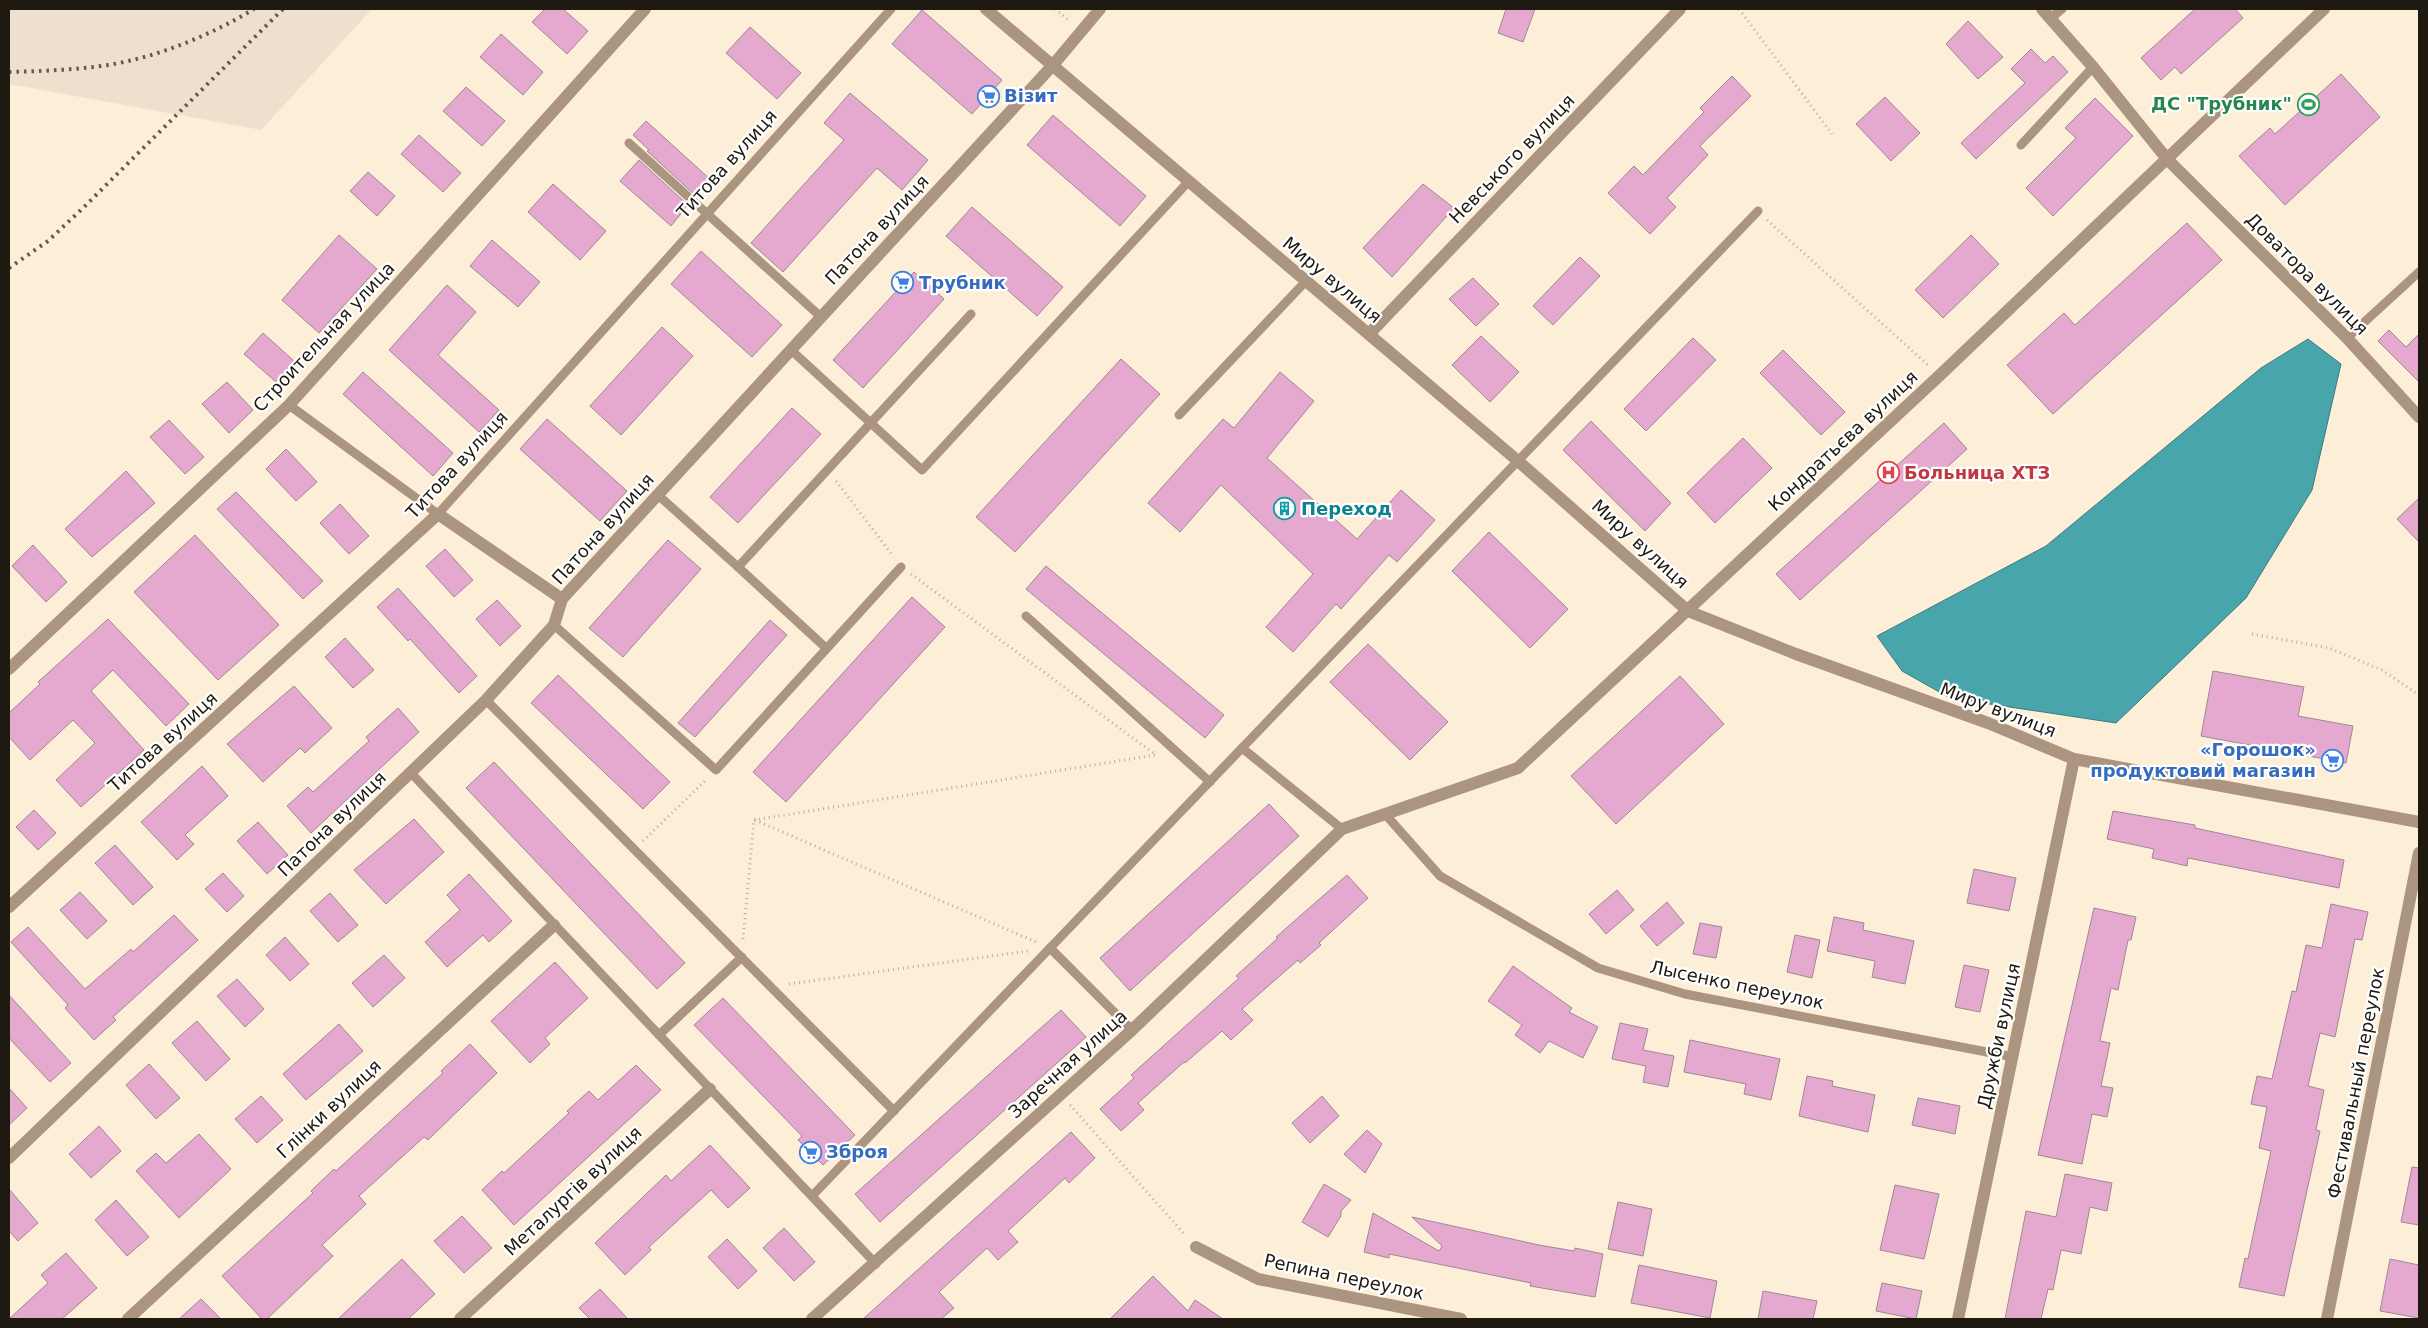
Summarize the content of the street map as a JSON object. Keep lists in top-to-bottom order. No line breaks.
{"streets":{"street":["Невського вулиця","Титова вулиця","Патона вулиця","Доватора вулиця","Миру вулиця","Строительная улица","Кондратьєва вулиця","Дружби вулиця","Заречная улица","Фестивальный переулок","Глінки вулиця","Металургів вулиця","Репина переулок"],"lane":["Лысенко переулок"]},"crossings":[["Невського вулиця","Миру вулиця"],["Патона вулиця","Миру вулиця"],["Доватора вулиця","Кондратьєва вулиця"],["Миру вулиця","Кондратьєва вулиця"],["Миру вулиця","Дружби вулиця"],["Кондратьєва вулиця","Лысенко переулок"],["Кондратьєва вулиця","Заречная улица"],["Лысенко переулок","Дружби вулиця"]],"places":{"supermarket":["Візит","Трубник","«Горошок» продуктовий магазин","Зброя"],"sports":["ДС \"Трубник\""],"hospital":["Больница ХТЗ"],"building":["Переход"]}}
